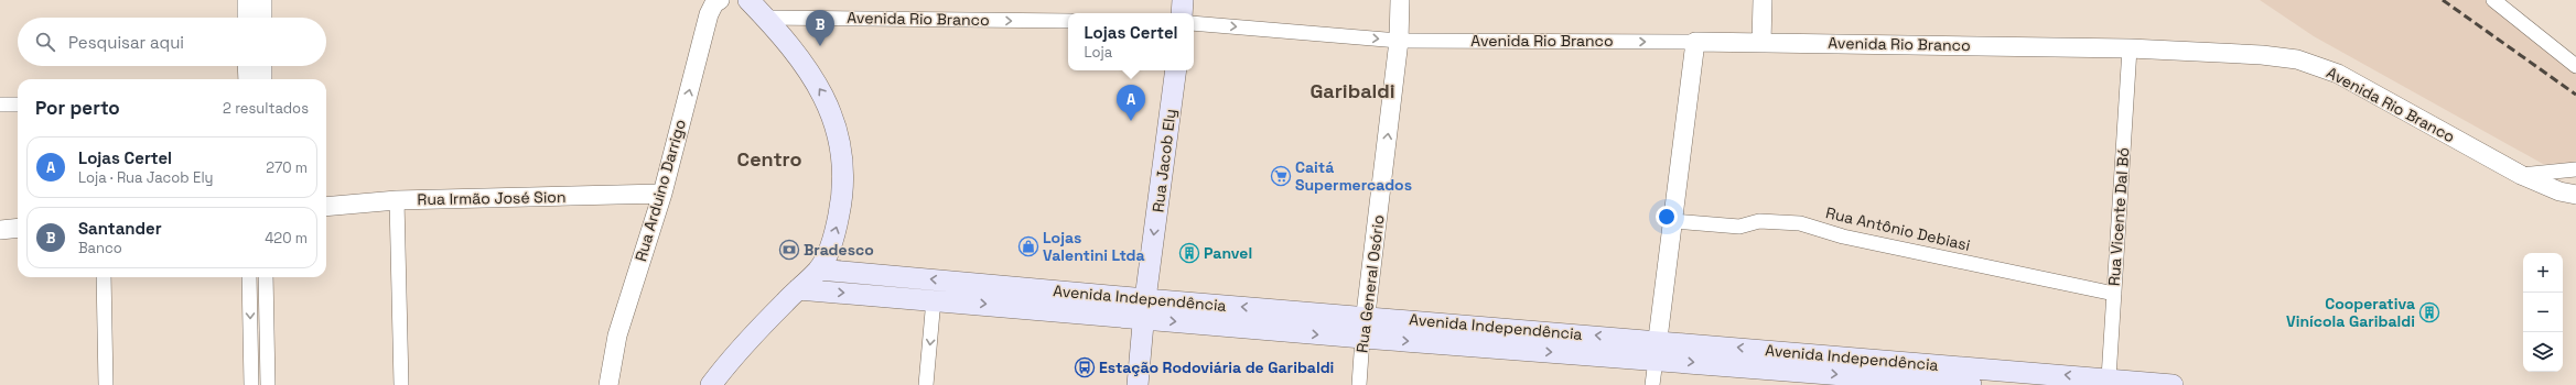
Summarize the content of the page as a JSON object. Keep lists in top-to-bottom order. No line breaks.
{"streets":{"main road":["Rua Jacob Ely","Avenida Independência"],"street":["Avenida Rio Branco","Rua Arduino Darrigo","Rua Irmão José Sion","Rua Vicente Dal Bó","Rua Antônio Debiasi","Rua General Osório"]},"crossings":[["Avenida Rio Branco","Rua Vicente Dal Bó"],["Avenida Rio Branco","Rua General Osório"],["Rua Jacob Ely","Avenida Independência"],["Rua Arduino Darrigo","Rua Irmão José Sion"],["Rua Vicente Dal Bó","Rua Antônio Debiasi"],["Rua Vicente Dal Bó","Avenida Independência"],["Rua General Osório","Avenida Independência"]],"one_way":["Avenida Rio Branco","Rua Jacob Ely","Rua Arduino Darrigo","Rua General Osório"],"districts":["Garibaldi","Centro"],"places":{"supermarket":["Caitá Supermercados"],"shop":["Lojas Valentini Ltda"],"bank":["Bradesco"],"building":["Panvel","Cooperativa Vinícola Garibaldi"],"bus stop":["Estação Rodoviária de Garibaldi"]},"page":{"pins":["B","A"],"popup":["Lojas Certel","Loja"],"search":"Pesquisar aqui","heading":["Por perto","2 resultados"],"list":[{"mark":"A","name":"Lojas Certel","note":"Loja · Rua Jacob Ely","value":"270 m"},{"mark":"B","name":"Santander","note":"Banco","value":"420 m"}],"map_buttons":["+","−"]}}
